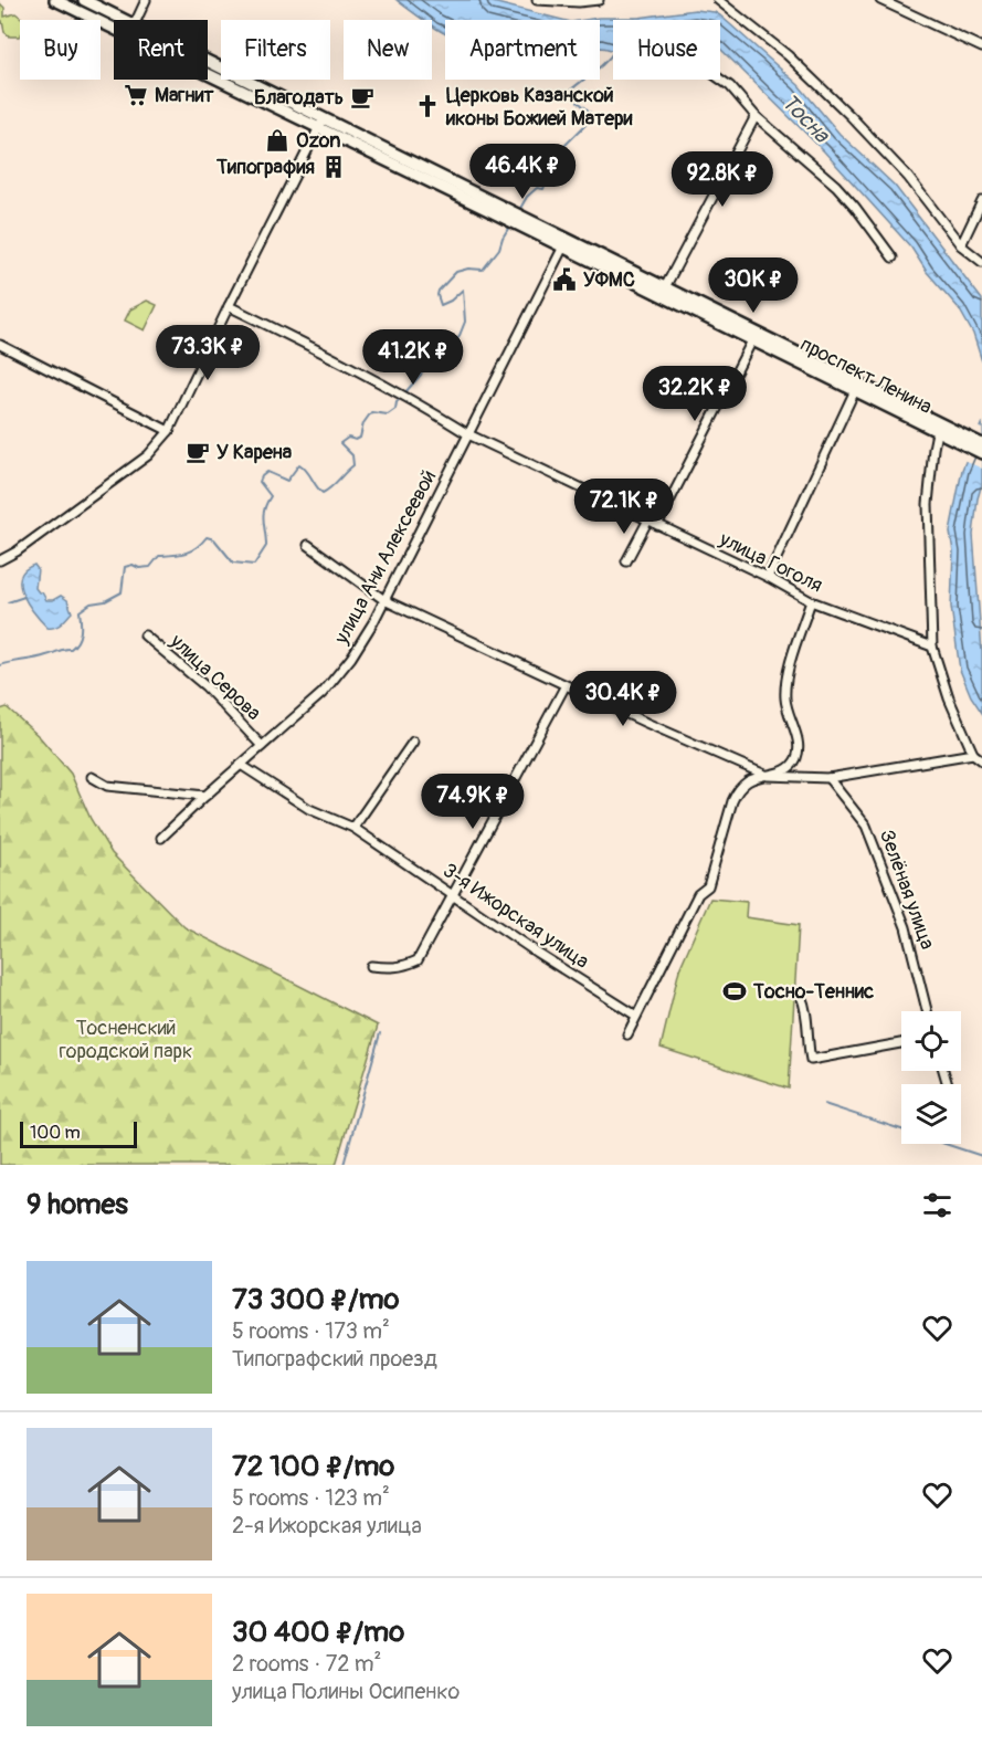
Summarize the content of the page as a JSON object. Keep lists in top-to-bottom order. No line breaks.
{"streets":{"main road":["проспект Ленина"],"street":["улица Ани Алексеевой","улица Гоголя","улица Серова","Зелёная улица","3-я Ижорская улица"]},"crossings":[["проспект Ленина","улица Ани Алексеевой"],["улица Ани Алексеевой","улица Гоголя"],["улица Ани Алексеевой","улица Серова"],["улица Ани Алексеевой","3-я Ижорская улица"]],"water":["Тосна"],"parks":["Тосненский городской парк"],"places":{"supermarket":["Магнит"],"cafe":["Благодать","У Карена"],"church":["Церковь Казанской иконы Божией Матери"],"shop":["Ozon"],"building":["Типография"],"public building":["УФМС"],"sports":["Тосно-Теннис"]},"scale_bar":"100 m","page":{"chip":["Buy","Rent","Filters","New","Apartment","House"],"price":["46.4K ₽","92.8K ₽","30K ₽","73.3K ₽","41.2K ₽","32.2K ₽","72.1K ₽","30.4K ₽","74.9K ₽"],"scale":"100 m","heading":"9 homes","list":[{"name":"73 300 ₽/mo","note":"5 rooms · 173 m² · Типографский проезд"},{"name":"72 100 ₽/mo","note":"5 rooms · 123 m² · 2-я Ижорская улица"},{"name":"30 400 ₽/mo","note":"2 rooms · 72 m² · улица Полины Осипенко"}]}}
